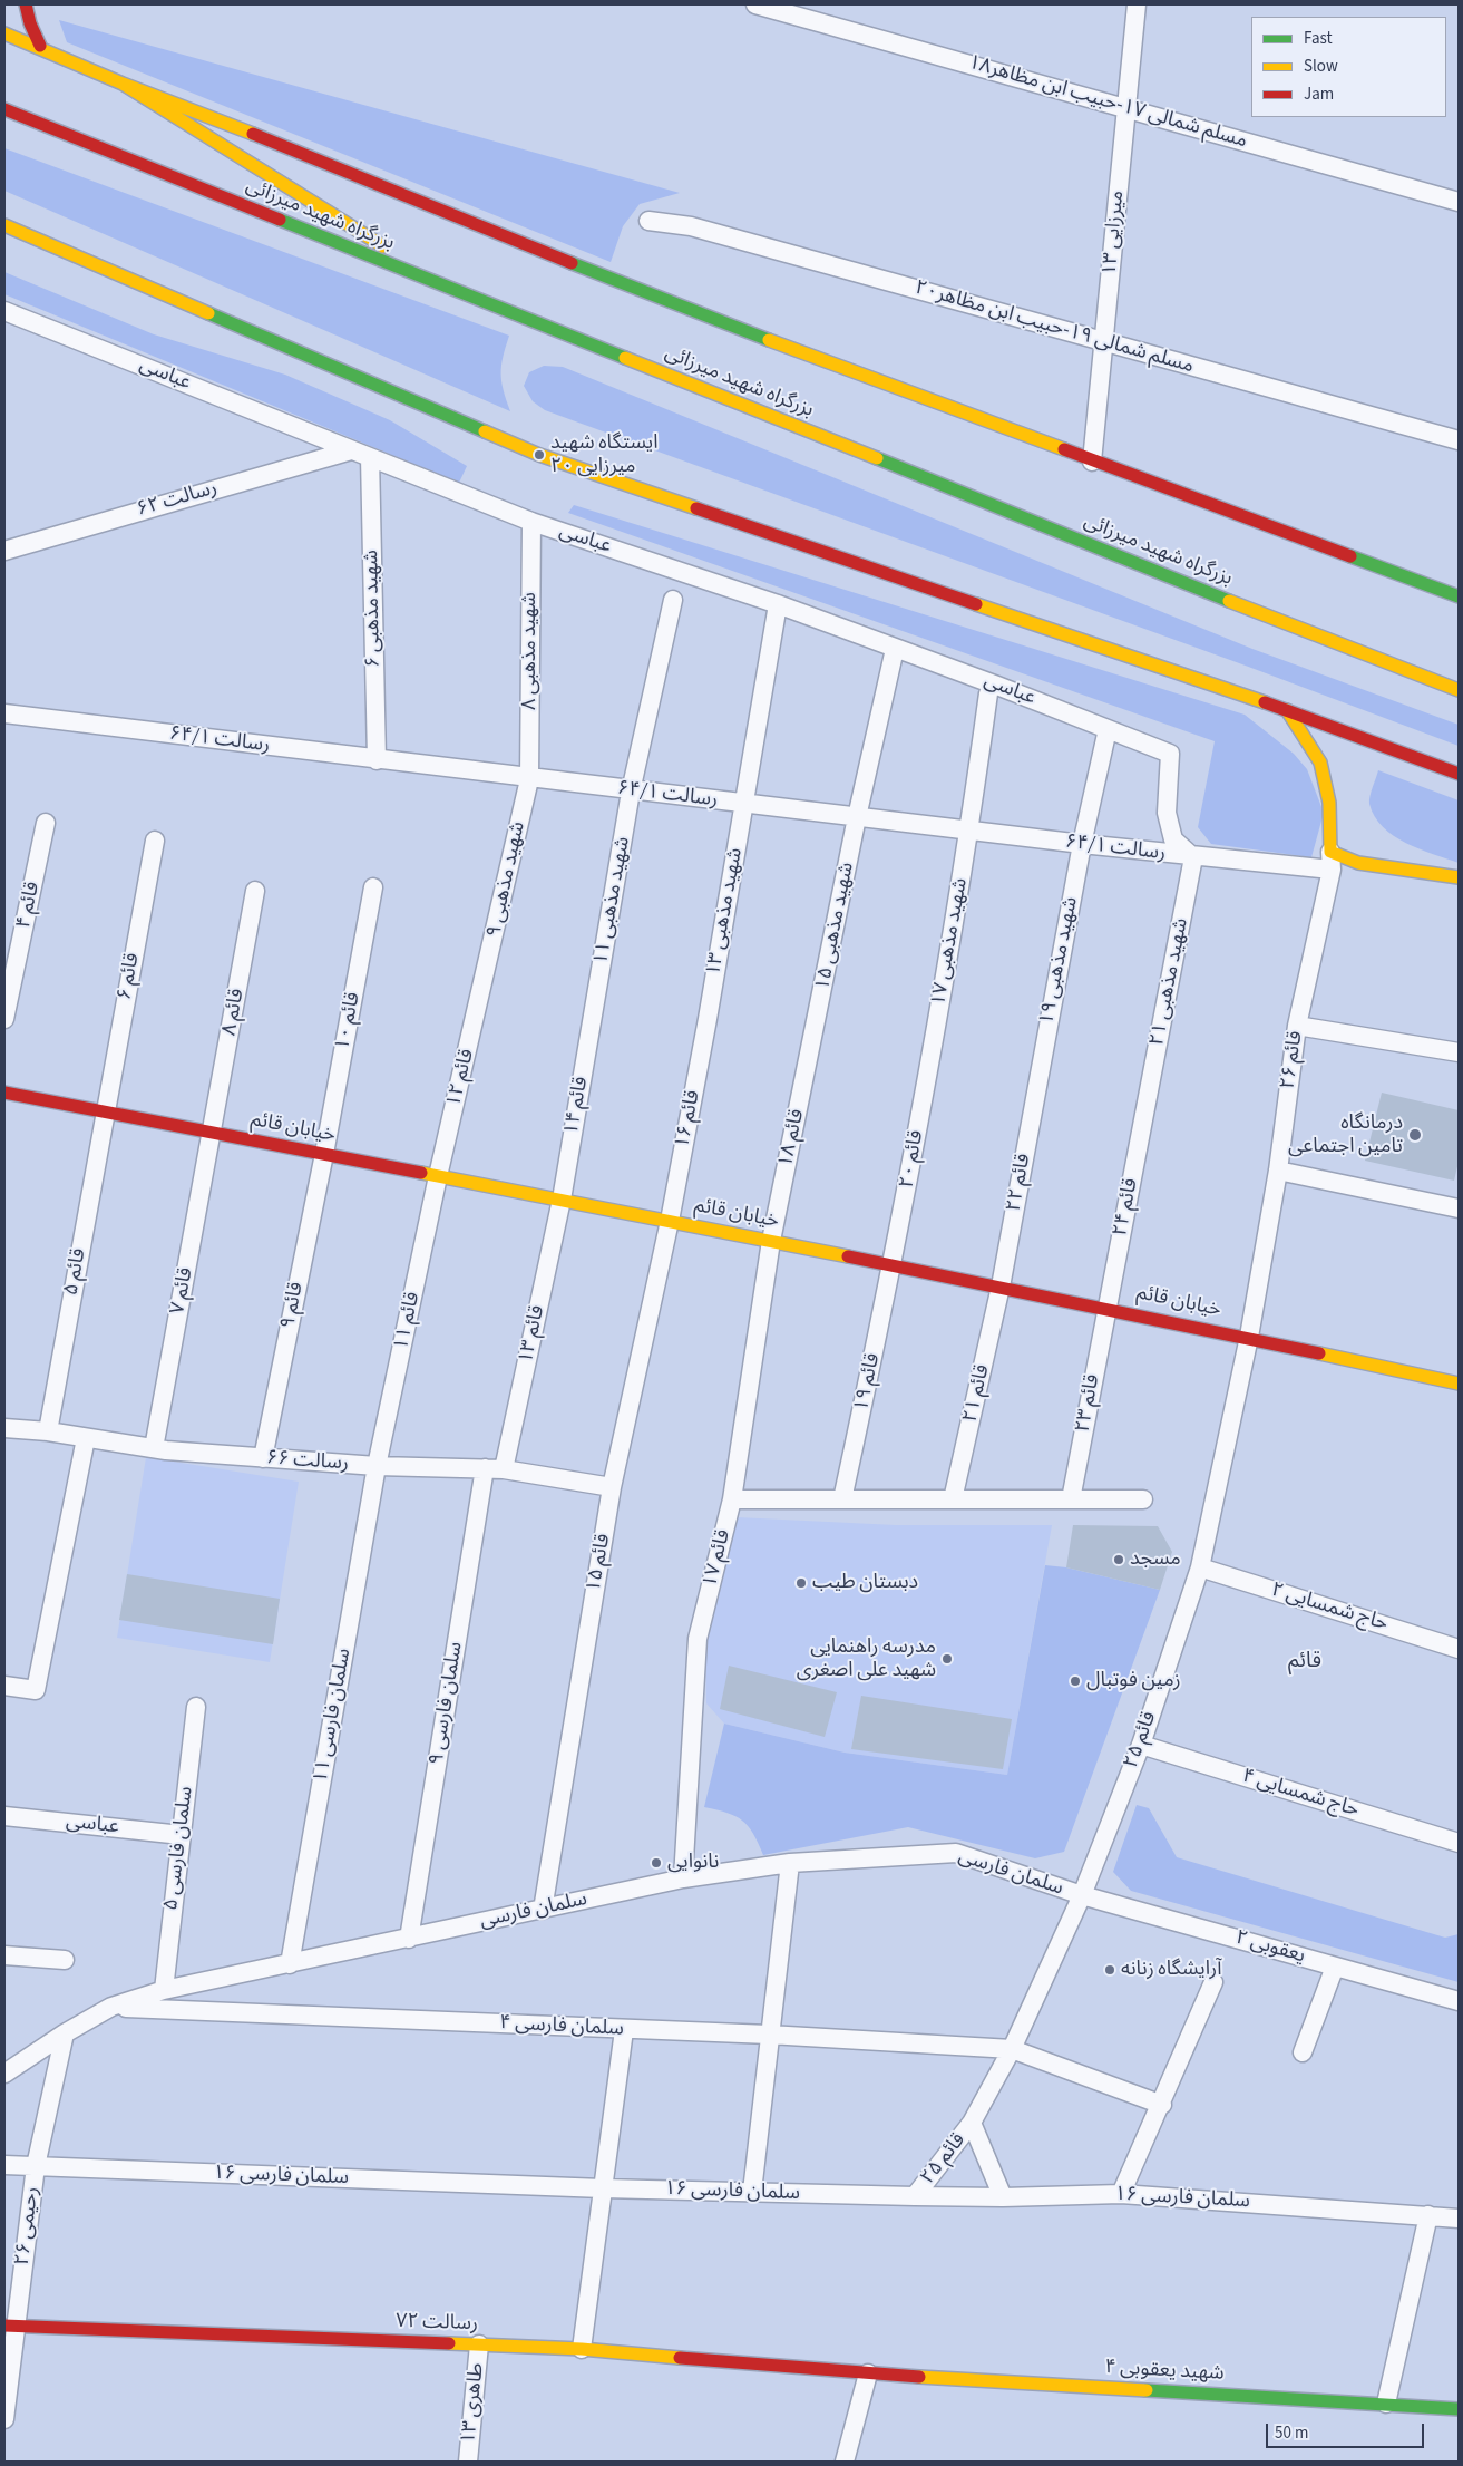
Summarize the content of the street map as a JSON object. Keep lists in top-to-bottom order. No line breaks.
{"streets":{"main road":["بزرگراه شهید میرزائی","خیابان قائم","رسالت ۷۲","شهید یعقوبی ۴"],"street":["مسلم شمالی ۱۷-حبیب ابن مظاهر۱۸","میرزایی ۱۳","مسلم شمالی ۱۹-حبیب ابن مظاهر۲۰","عباسی","رسالت ۶۲","شهید مذهبی ۶","شهید مذهبی ۸","رسالت ۶۴/۱","شهید مذهبی ۹","شهید مذهبی ۱۱","قائم ۴","شهید مذهبی ۱۳","شهید مذهبی ۱۵","شهید مذهبی ۱۷","شهید مذهبی ۱۹","قائم ۶","شهید مذهبی ۲۱","قائم ۸","قائم ۱۰","قائم ۲۶","قائم ۱۲","قائم ۱۴","قائم ۱۶","قائم ۱۸","قائم ۲۰","قائم ۲۲","قائم ۲۴","قائم ۵","قائم ۷","قائم ۹","قائم ۱۱","قائم ۱۳","قائم ۱۹","قائم ۲۱","قائم ۲۳","رسالت ۶۶","قائم ۱۷","قائم ۱۵","حاج شمسایی ۲","سلمان فارسی ۹","سلمان فارسی ۱۱","قائم ۲۵","حاج شمسایی ۴","سلمان فارسی ۵","سلمان فارسی","یعقوبی ۲","سلمان فارسی ۴","سلمان فارسی ۱۶","رحیمی ۲۶","طاهری ۱۳"]},"crossings":[["مسلم شمالی ۱۷-حبیب ابن مظاهر۱۸","میرزایی ۱۳"],["میرزایی ۱۳","مسلم شمالی ۱۹-حبیب ابن مظاهر۲۰"],["عباسی","رسالت ۶۲"],["عباسی","شهید مذهبی ۶"],["عباسی","شهید مذهبی ۸"],["عباسی","رسالت ۶۴/۱"],["عباسی","شهید مذهبی ۱۳"],["عباسی","شهید مذهبی ۱۵"],["عباسی","شهید مذهبی ۱۹"],["عباسی","شهید مذهبی ۲۱"],["عباسی","سلمان فارسی ۵"],["شهید مذهبی ۶","رسالت ۶۴/۱"],["شهید مذهبی ۸","رسالت ۶۴/۱"],["شهید مذهبی ۸","شهید مذهبی ۹"],["رسالت ۶۴/۱","شهید مذهبی ۹"],["رسالت ۶۴/۱","شهید مذهبی ۱۱"],["رسالت ۶۴/۱","شهید مذهبی ۱۳"],["رسالت ۶۴/۱","شهید مذهبی ۱۵"],["رسالت ۶۴/۱","شهید مذهبی ۱۷"],["رسالت ۶۴/۱","شهید مذهبی ۱۹"],["رسالت ۶۴/۱","شهید مذهبی ۲۱"],["رسالت ۶۴/۱","قائم ۲۶"],["شهید مذهبی ۹","قائم ۱۲"],["شهید مذهبی ۱۱","قائم ۱۴"],["شهید مذهبی ۱۳","قائم ۱۶"],["شهید مذهبی ۱۵","قائم ۱۸"],["شهید مذهبی ۱۷","قائم ۲۰"],["شهید مذهبی ۱۹","قائم ۲۲"],["قائم ۶","خیابان قائم"],["قائم ۶","قائم ۵"],["شهید مذهبی ۲۱","قائم ۲۴"],["قائم ۸","خیابان قائم"],["قائم ۸","قائم ۷"],["قائم ۱۰","خیابان قائم"],["قائم ۱۰","قائم ۹"],["قائم ۲۶","خیابان قائم"],["قائم ۲۶","قائم ۲۵"],["قائم ۱۲","خیابان قائم"],["قائم ۱۲","قائم ۱۱"],["قائم ۱۴","خیابان قائم"],["قائم ۱۴","قائم ۱۳"],["قائم ۱۶","خیابان قائم"],["قائم ۱۶","قائم ۱۵"],["خیابان قائم","قائم ۱۸"],["خیابان قائم","قائم ۲۰"],["خیابان قائم","قائم ۲۲"],["خیابان قائم","قائم ۲۴"],["خیابان قائم","قائم ۵"],["خیابان قائم","قائم ۷"],["خیابان قائم","قائم ۹"],["خیابان قائم","قائم ۱۱"],["خیابان قائم","قائم ۱۳"],["خیابان قائم","قائم ۱۹"],["خیابان قائم","قائم ۲۱"],["خیابان قائم","قائم ۲۳"],["خیابان قائم","قائم ۱۷"],["خیابان قائم","قائم ۱۵"],["خیابان قائم","قائم ۲۵"],["قائم ۱۸","قائم ۱۷"],["قائم ۲۰","قائم ۱۹"],["قائم ۲۲","قائم ۲۱"],["قائم ۲۴","قائم ۲۳"],["قائم ۵","رسالت ۶۶"],["قائم ۷","رسالت ۶۶"],["قائم ۹","رسالت ۶۶"],["قائم ۱۱","رسالت ۶۶"],["قائم ۱۱","سلمان فارسی ۱۱"],["قائم ۱۳","رسالت ۶۶"],["رسالت ۶۶","قائم ۱۵"],["رسالت ۶۶","سلمان فارسی ۹"],["رسالت ۶۶","سلمان فارسی ۱۱"],["قائم ۱۷","سلمان فارسی"],["قائم ۱۵","سلمان فارسی"],["حاج شمسایی ۲","قائم ۲۵"],["سلمان فارسی ۹","سلمان فارسی"],["سلمان فارسی ۱۱","سلمان فارسی"],["قائم ۲۵","حاج شمسایی ۴"],["قائم ۲۵","سلمان فارسی"],["قائم ۲۵","یعقوبی ۲"],["قائم ۲۵","سلمان فارسی ۴"],["قائم ۲۵","سلمان فارسی ۱۶"],["سلمان فارسی ۵","سلمان فارسی"],["سلمان فارسی","یعقوبی ۲"],["سلمان فارسی","سلمان فارسی ۴"],["سلمان فارسی","رحیمی ۲۶"],["سلمان فارسی ۱۶","رحیمی ۲۶"],["رحیمی ۲۶","رسالت ۷۲"],["رسالت ۷۲","شهید یعقوبی ۴"],["رسالت ۷۲","طاهری ۱۳"]],"districts":["قائم"],"places":["ایستگاه شهید میرزایی ۲۰","درمانگاه تامین اجتماعی","مسجد","دبستان طیب","مدرسه راهنمایی شهید علی اصغری","زمین فوتبال","نانوایی","آرایشگاه زنانه"],"legend":["Fast","Slow","Jam"],"scale_bar":"50 m"}
